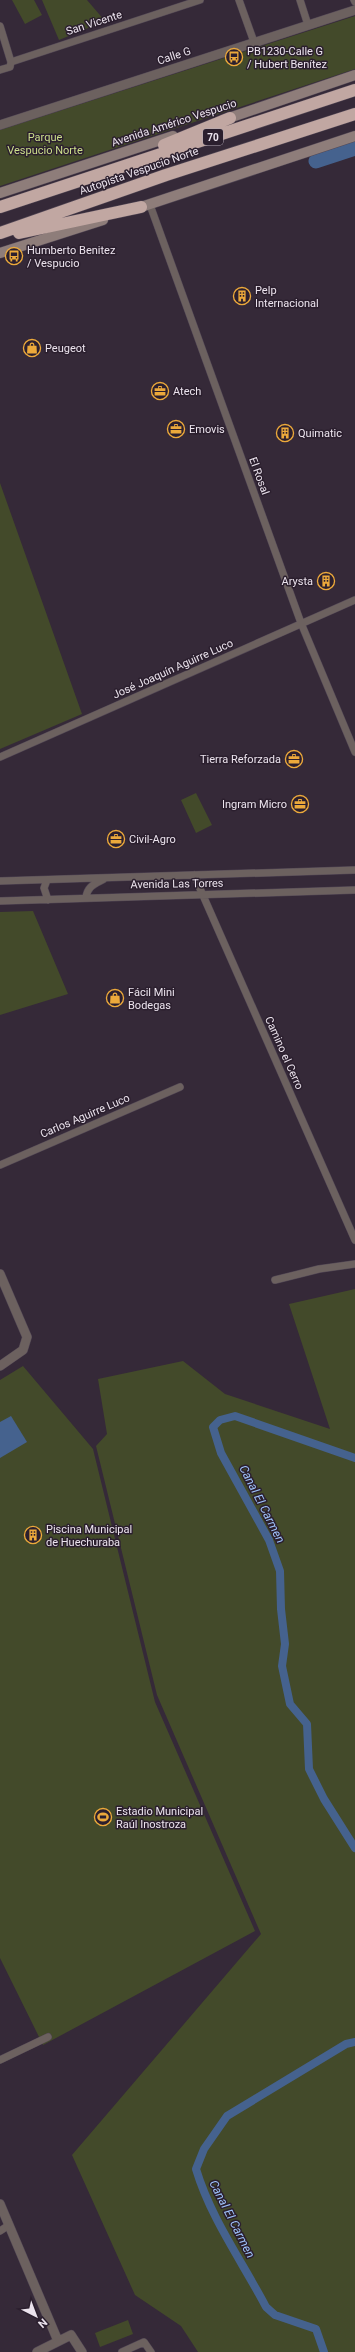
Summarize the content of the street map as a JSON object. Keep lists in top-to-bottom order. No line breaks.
{"streets":{"highway":["70","Autopista Vespucio Norte"],"main road":["Avenida Américo Vespucio"],"street":["San Vicente","Calle G","El Rosal","José Joaquín Aguirre Luco","Avenida Las Torres","Camino el Cerro","Carlos Aguirre Luco"]},"crossings":[["El Rosal","José Joaquín Aguirre Luco"],["Avenida Las Torres","Camino el Cerro"]],"water":["Canal El Carmen"],"parks":["Parque Vespucio Norte"],"places":{"bus stop":["PB1230-Calle G / Hubert Benítez","Humberto Benitez / Vespucio"],"building":["Pelp Internacional","Quimatic","Arysta","Piscina Municipal de Huechuraba"],"shop":["Peugeot","Fácil Mini Bodegas"],"office":["Atech","Emovis","Tierra Reforzada","Ingram Micro","Civil-Agro"],"sports":["Estadio Municipal Raúl Inostroza"]},"north":"bottom right"}
